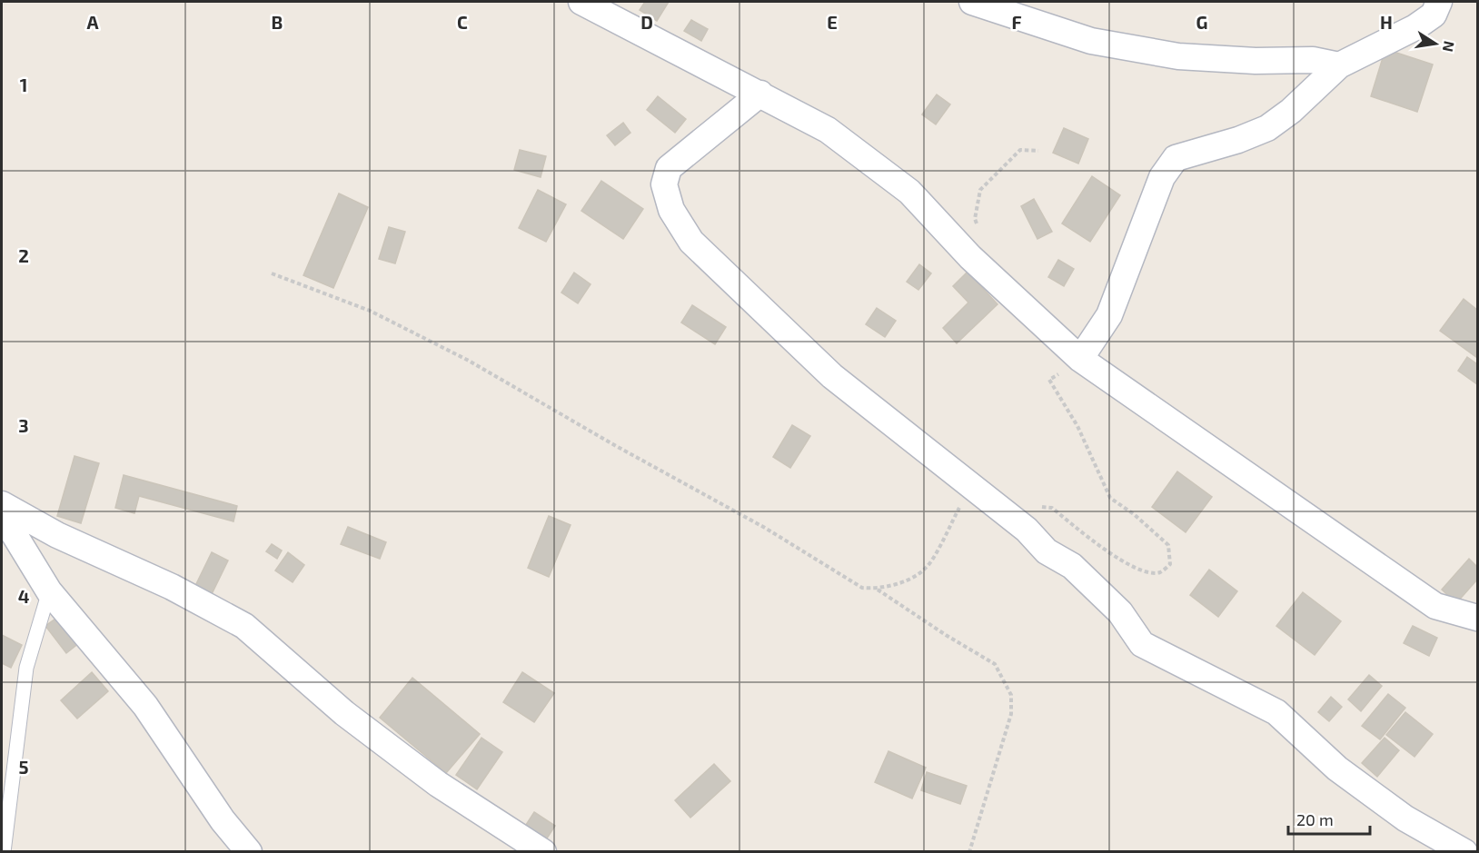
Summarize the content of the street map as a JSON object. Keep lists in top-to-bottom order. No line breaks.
{"scale_bar":"20 m","north":"right","grid":{"columns":["A","B","C","D","E","F","G","H"],"rows":["1","2","3","4","5"]}}
